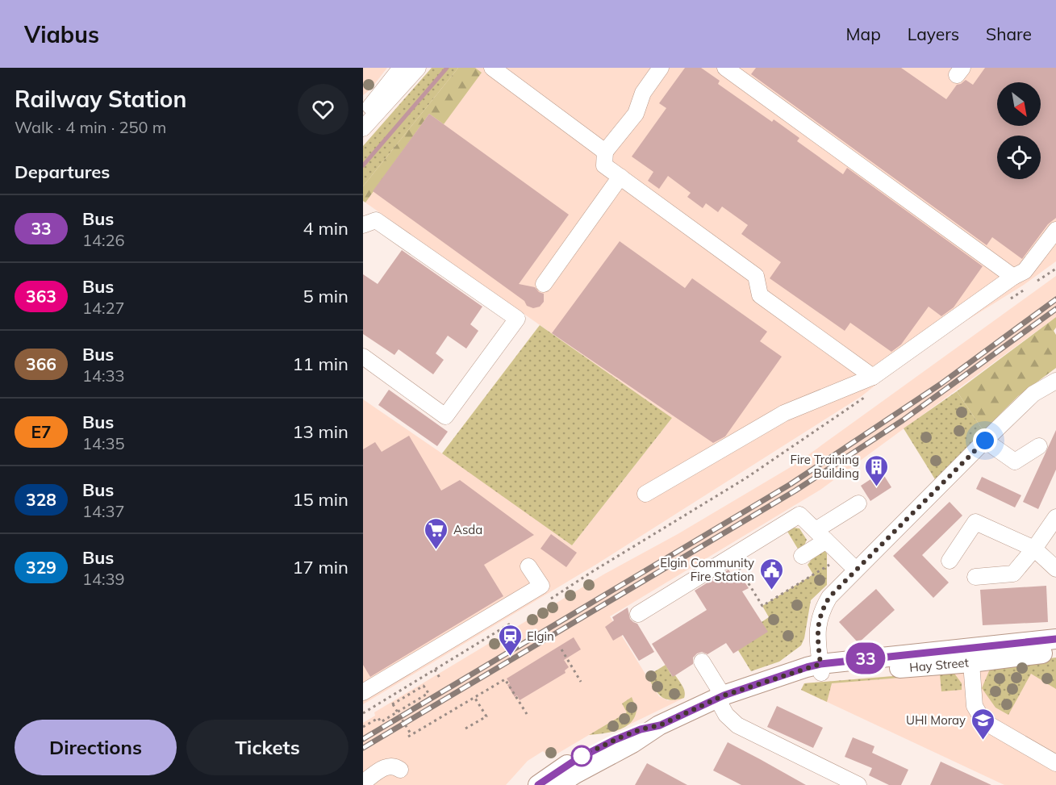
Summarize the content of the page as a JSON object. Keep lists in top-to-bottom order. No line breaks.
{"streets":{"main road":["Hay Street"]},"places":{"building":["Fire Training Building"],"supermarket":["Asda"],"public building":["Elgin Community Fire Station"],"station":["Elgin"],"school or university":["UHI Moray"]},"lines":["bus line 33"],"north":"bottom right","page":{"header":"Viabus","nav":["Map","Layers","Share"],"heading":[["Railway Station","Walk · 4 min · 250 m"],"Departures"],"on_map":"33","list":[{"mark":"33","name":"Bus","note":"14:26","value":"4 min"},{"mark":"363","name":"Bus","note":"14:27","value":"5 min"},{"mark":"366","name":"Bus","note":"14:33","value":"11 min"},{"mark":"E7","name":"Bus","note":"14:35","value":"13 min"},{"mark":"328","name":"Bus","note":"14:37","value":"15 min"},{"mark":"329","name":"Bus","note":"14:39","value":"17 min"}],"buttons":["Directions","Tickets"]}}
